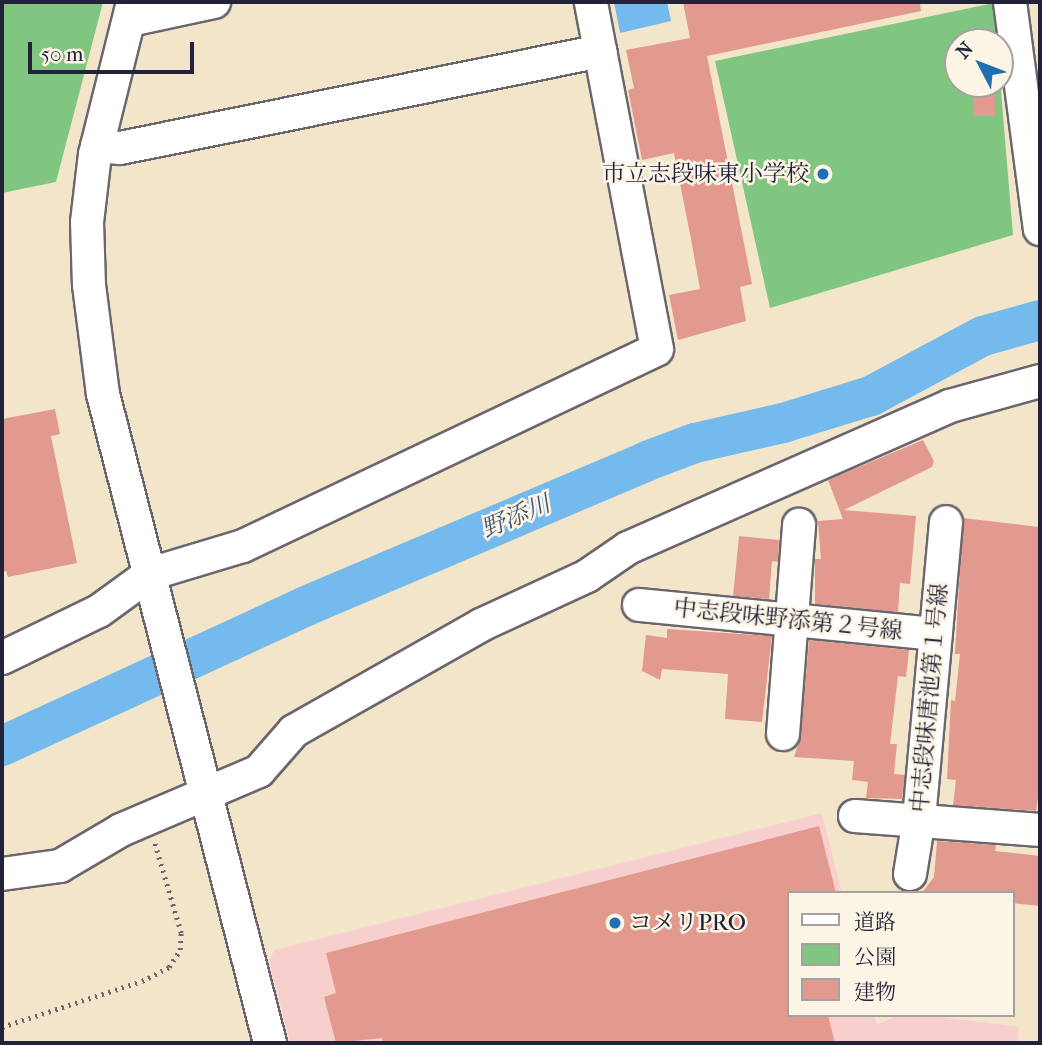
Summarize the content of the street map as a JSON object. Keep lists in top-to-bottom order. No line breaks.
{"streets":{"street":["中志段味野添第２号線","中志段味唐池第１号線"]},"crossings":[["中志段味野添第２号線","中志段味唐池第１号線"]],"water":["野添川"],"places":["市立志段味東小学校","コメリPRO"],"legend":["道路","公園","建物"],"scale_bar":"50 m","north":"top left"}
